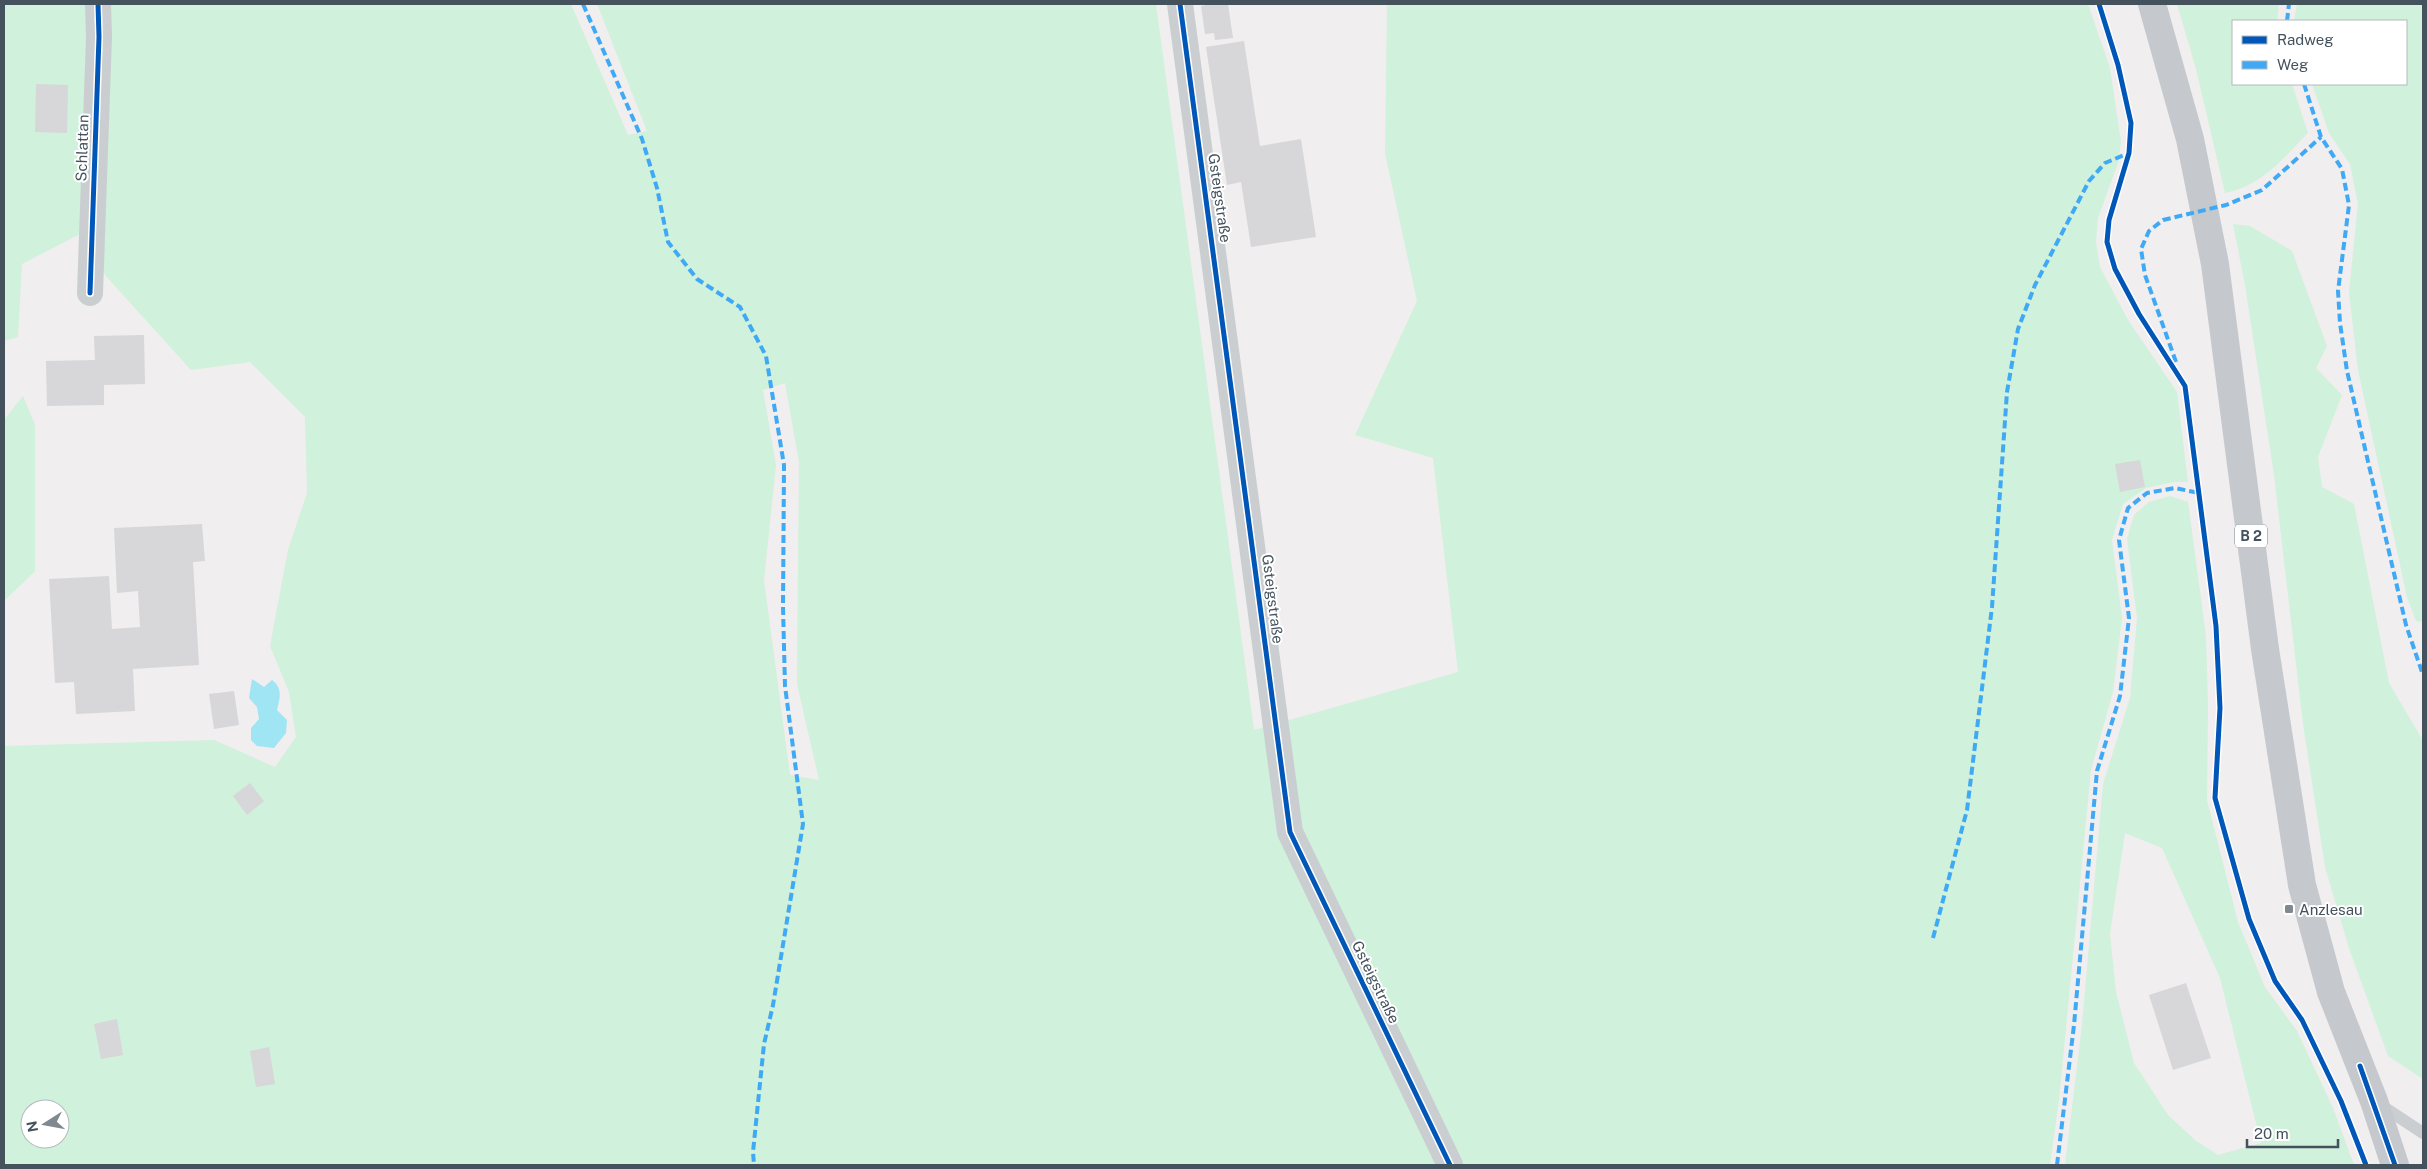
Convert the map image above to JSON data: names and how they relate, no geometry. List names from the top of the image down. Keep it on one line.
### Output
{"streets":{"main road":["B 2"],"street":["Schlattan","Gsteigstraße"]},"places":{"transit":["Anzlesau"]},"legend":["Radweg","Weg"],"scale_bar":"20 m","north":"left"}
